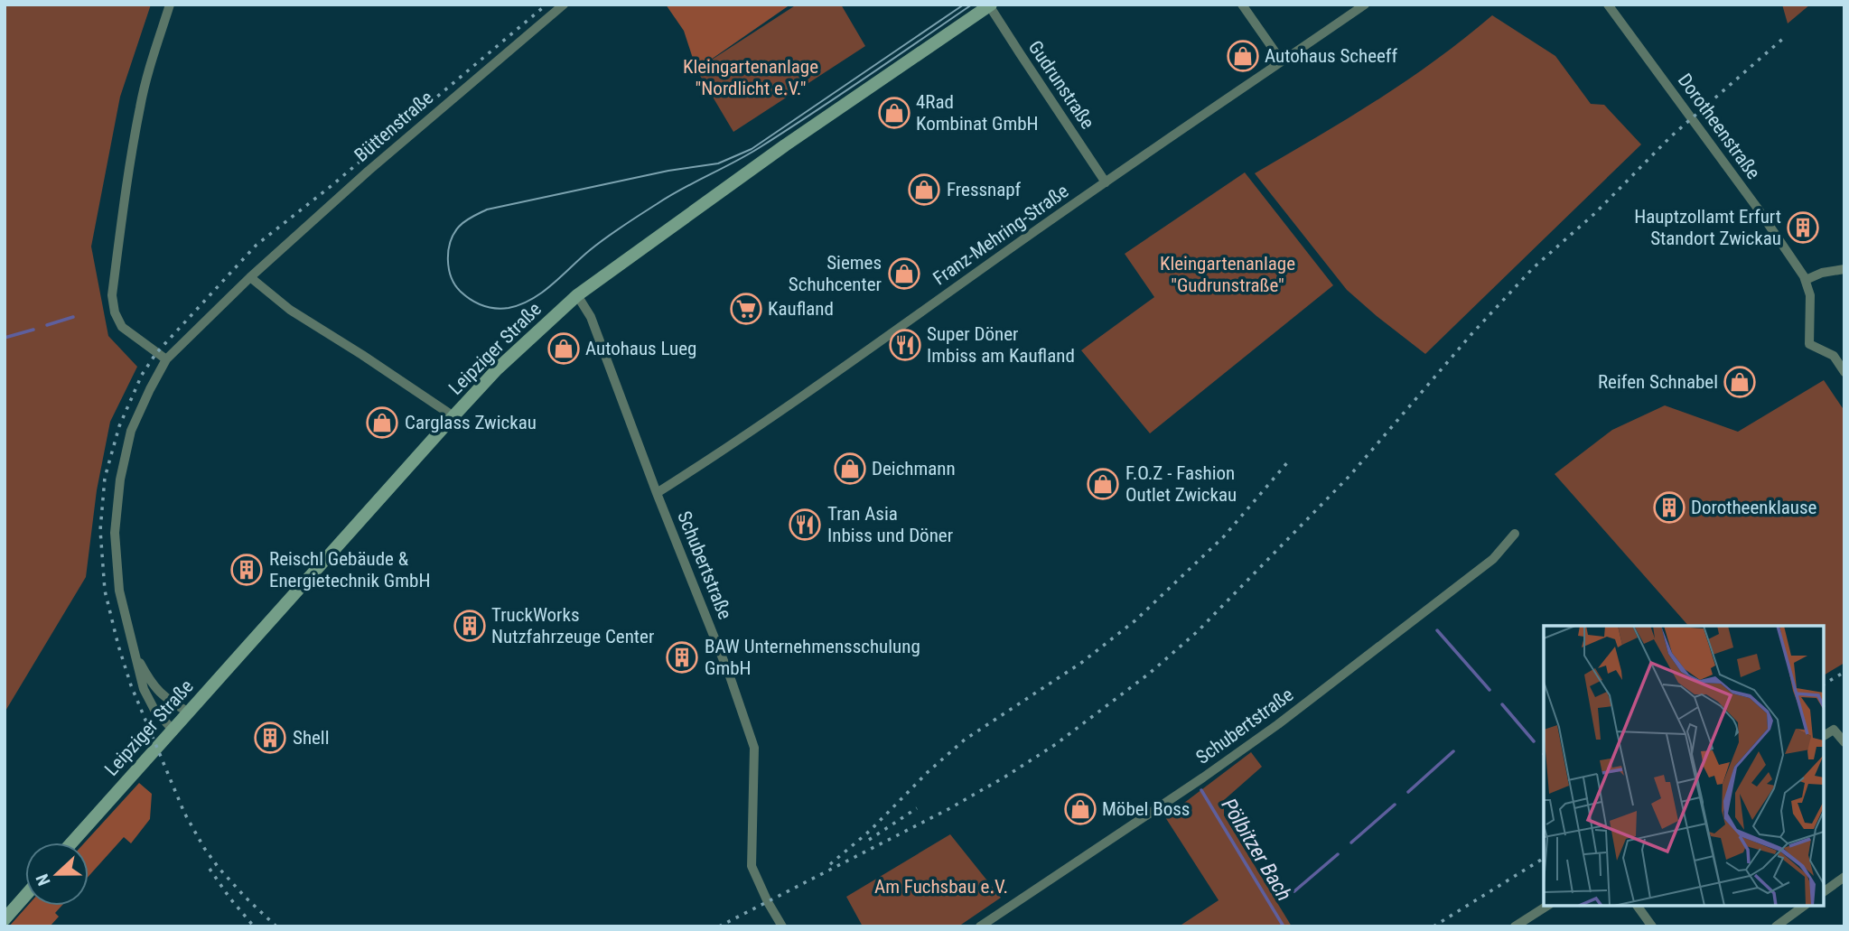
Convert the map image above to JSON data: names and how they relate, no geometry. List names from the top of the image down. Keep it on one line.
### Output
{"streets":{"street":["Gudrunstraße","Büttenstraße","Dorotheenstraße","Franz-Mehring-Straße","Leipziger Straße","Schubertstraße"]},"crossings":[["Gudrunstraße","Franz-Mehring-Straße"],["Gudrunstraße","Leipziger Straße"],["Büttenstraße","Leipziger Straße"],["Franz-Mehring-Straße","Schubertstraße"],["Leipziger Straße","Schubertstraße"]],"water":["Pölbitzer Bach"],"parks":["Kleingartenanlage \"Nordlicht e.V.\"","Kleingartenanlage \"Gudrunstraße\"","Am Fuchsbau e.V."],"places":{"shop":["Autohaus Scheeff","4Rad Kombinat GmbH","Fressnapf","Siemes Schuhcenter","Autohaus Lueg","Reifen Schnabel","Carglass Zwickau","Deichmann","F.O.Z - Fashion Outlet Zwickau","Möbel Boss"],"building":["Hauptzollamt Erfurt Standort Zwickau","Dorotheenklause","Reischl Gebäude & Energietechnik GmbH","TruckWorks Nutzfahrzeuge Center","BAW Unternehmensschulung GmbH","Shell"],"supermarket":["Kaufland"],"restaurant":["Super Döner Imbiss am Kaufland","Tran Asia Inbiss und Döner"]},"north":"left"}
